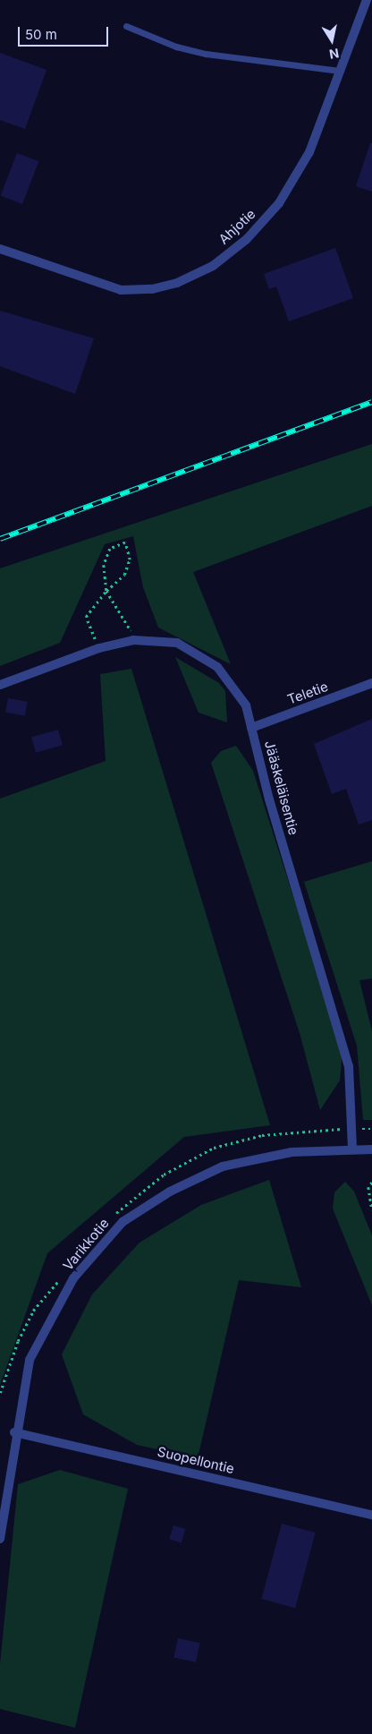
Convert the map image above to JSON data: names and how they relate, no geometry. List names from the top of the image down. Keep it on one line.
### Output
{"streets":{"street":["Ahjotie","Teletie","Jääskeläisentie","Varikkotie","Suopellontie"]},"crossings":[["Teletie","Jääskeläisentie"],["Jääskeläisentie","Varikkotie"],["Varikkotie","Suopellontie"]],"scale_bar":"50 m","north":"bottom"}
